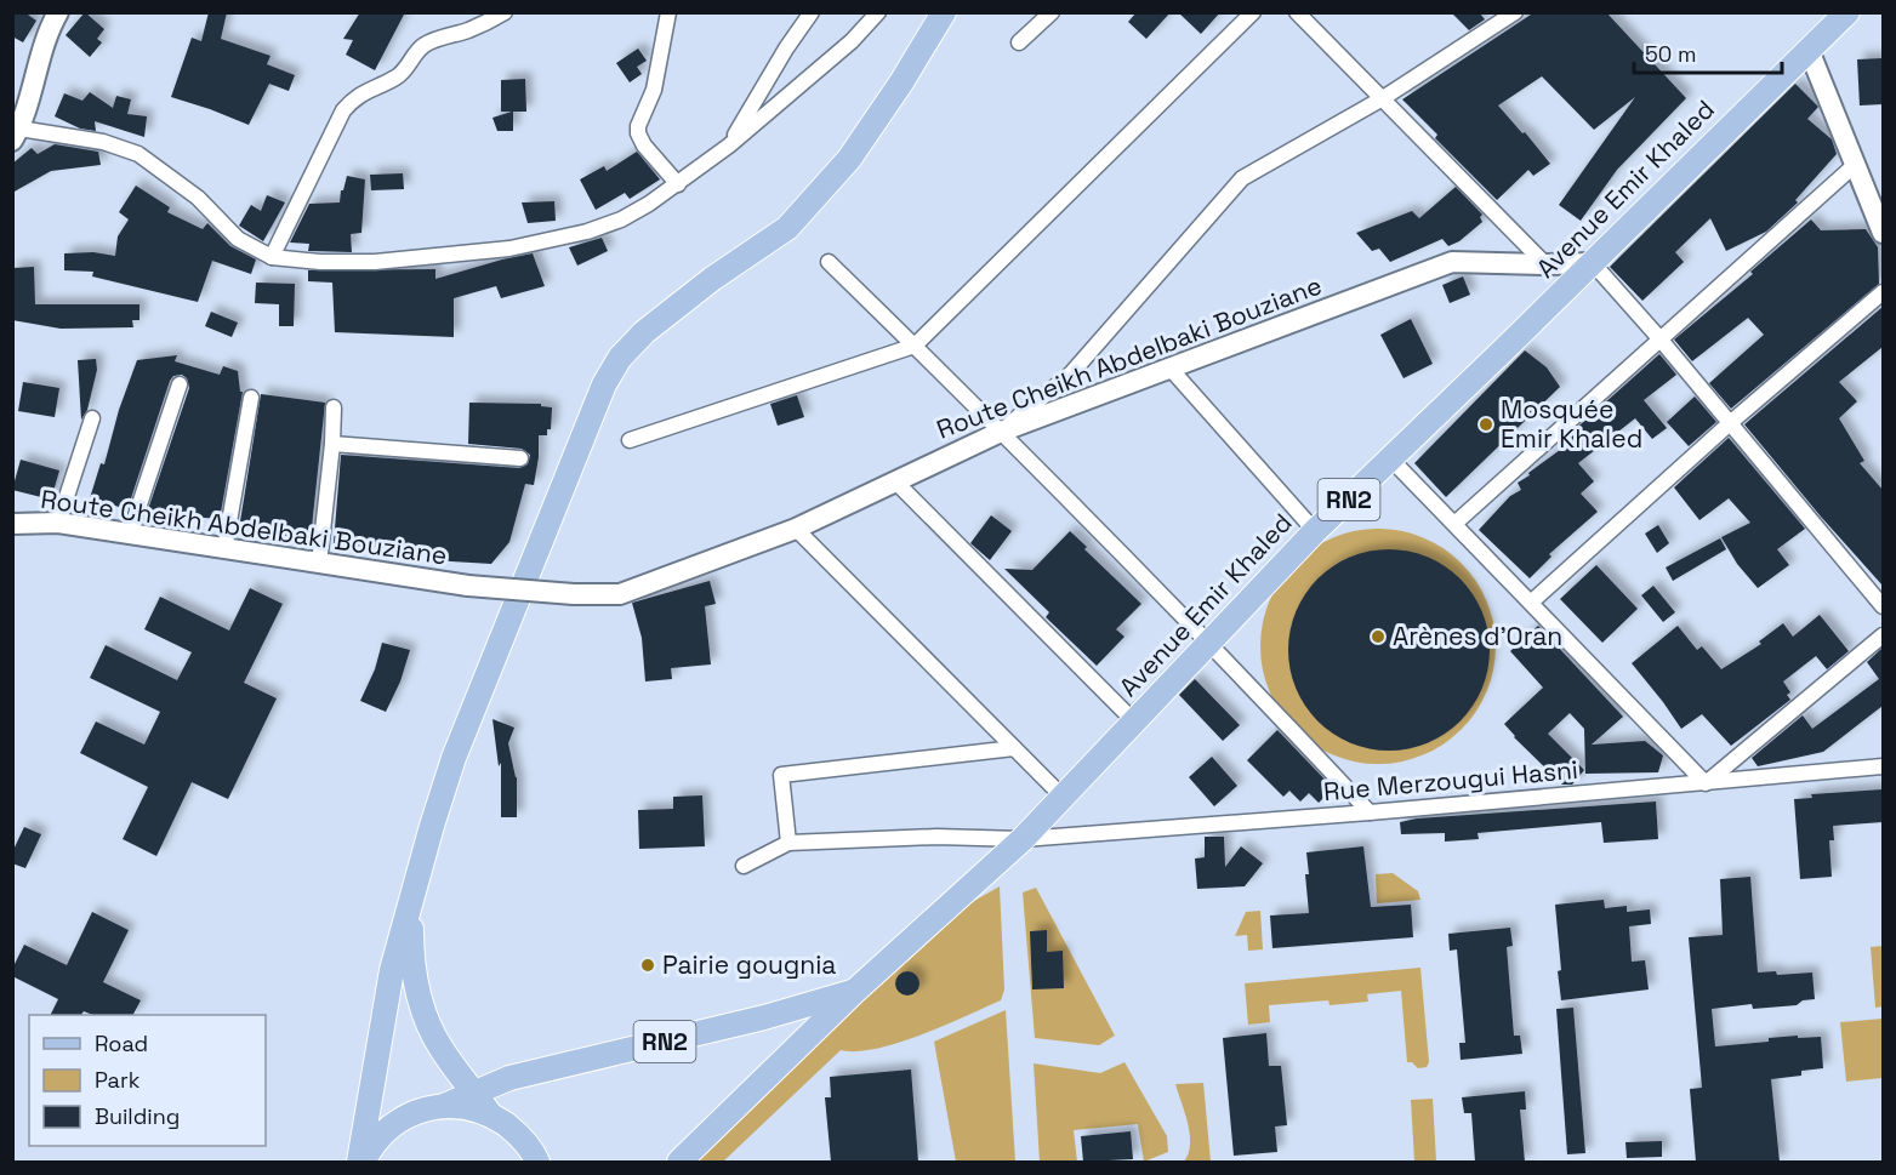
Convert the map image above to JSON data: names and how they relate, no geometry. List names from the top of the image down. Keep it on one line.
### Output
{"streets":{"main road":["Avenue Emir Khaled","RN2"],"street":["Route Cheikh Abdelbaki Bouziane","Rue Merzougui Hasni"]},"crossings":[["Avenue Emir Khaled","Route Cheikh Abdelbaki Bouziane"],["Avenue Emir Khaled","RN2"],["Avenue Emir Khaled","Rue Merzougui Hasni"]],"places":["Mosquée Emir Khaled","Arènes d'Oran","Pairie gougnia"],"legend":["Road","Park","Building"],"scale_bar":"50 m"}
